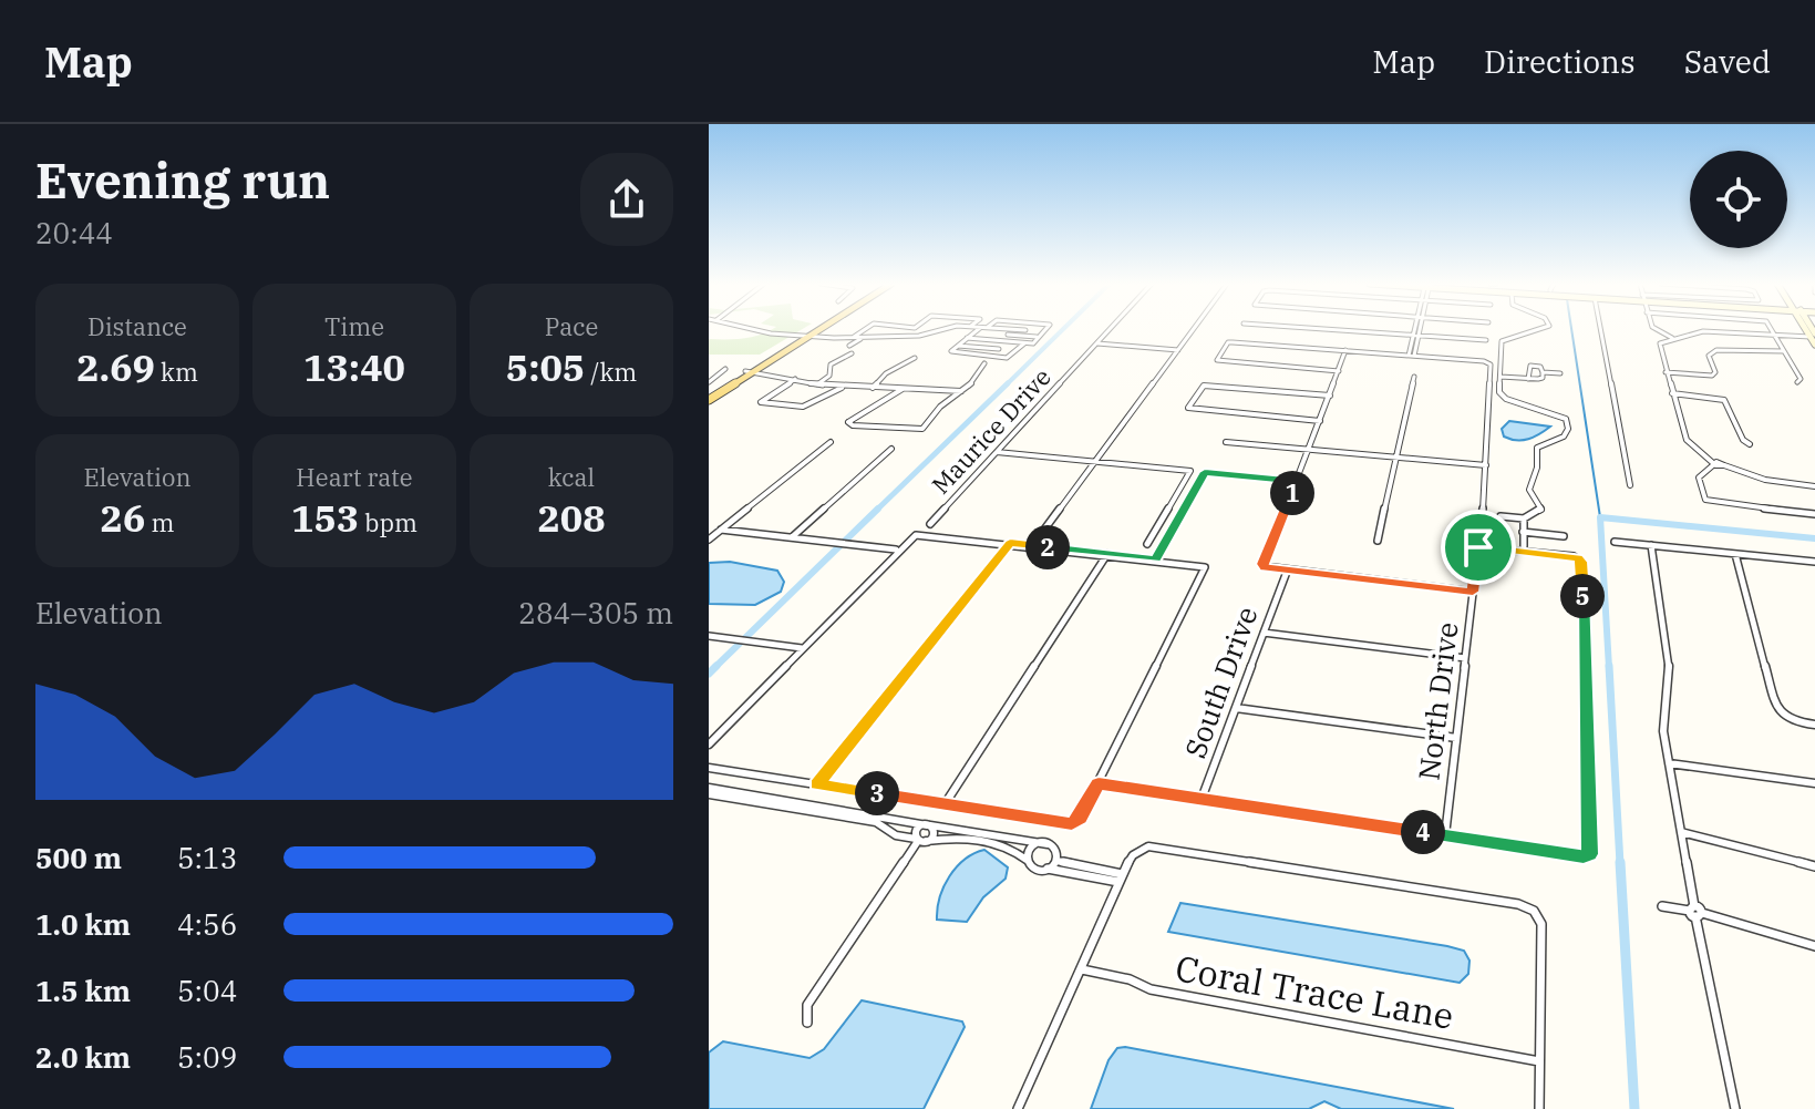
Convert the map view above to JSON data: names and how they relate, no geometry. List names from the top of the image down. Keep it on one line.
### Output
{"streets":{"street":["Maurice Drive","South Drive","North Drive","Coral Trace Lane"]},"page":{"header":"Map","nav":["Map","Directions","Saved"],"heading":["Evening run","20:44"],"stats":[["Distance","2.69 km"],["Time","13:40"],["Pace","5:05 /km"],["Elevation","26 m"],["Heart rate","153 bpm"],["kcal","208"]],"pins":["1","2","5","3","4"],"chart":["Elevation","284–305 m"],"list":[{"name":"500 m","note":"5:13"},{"name":"1.0 km","note":"4:56"},{"name":"1.5 km","note":"5:04"},{"name":"2.0 km","note":"5:09"}]}}
